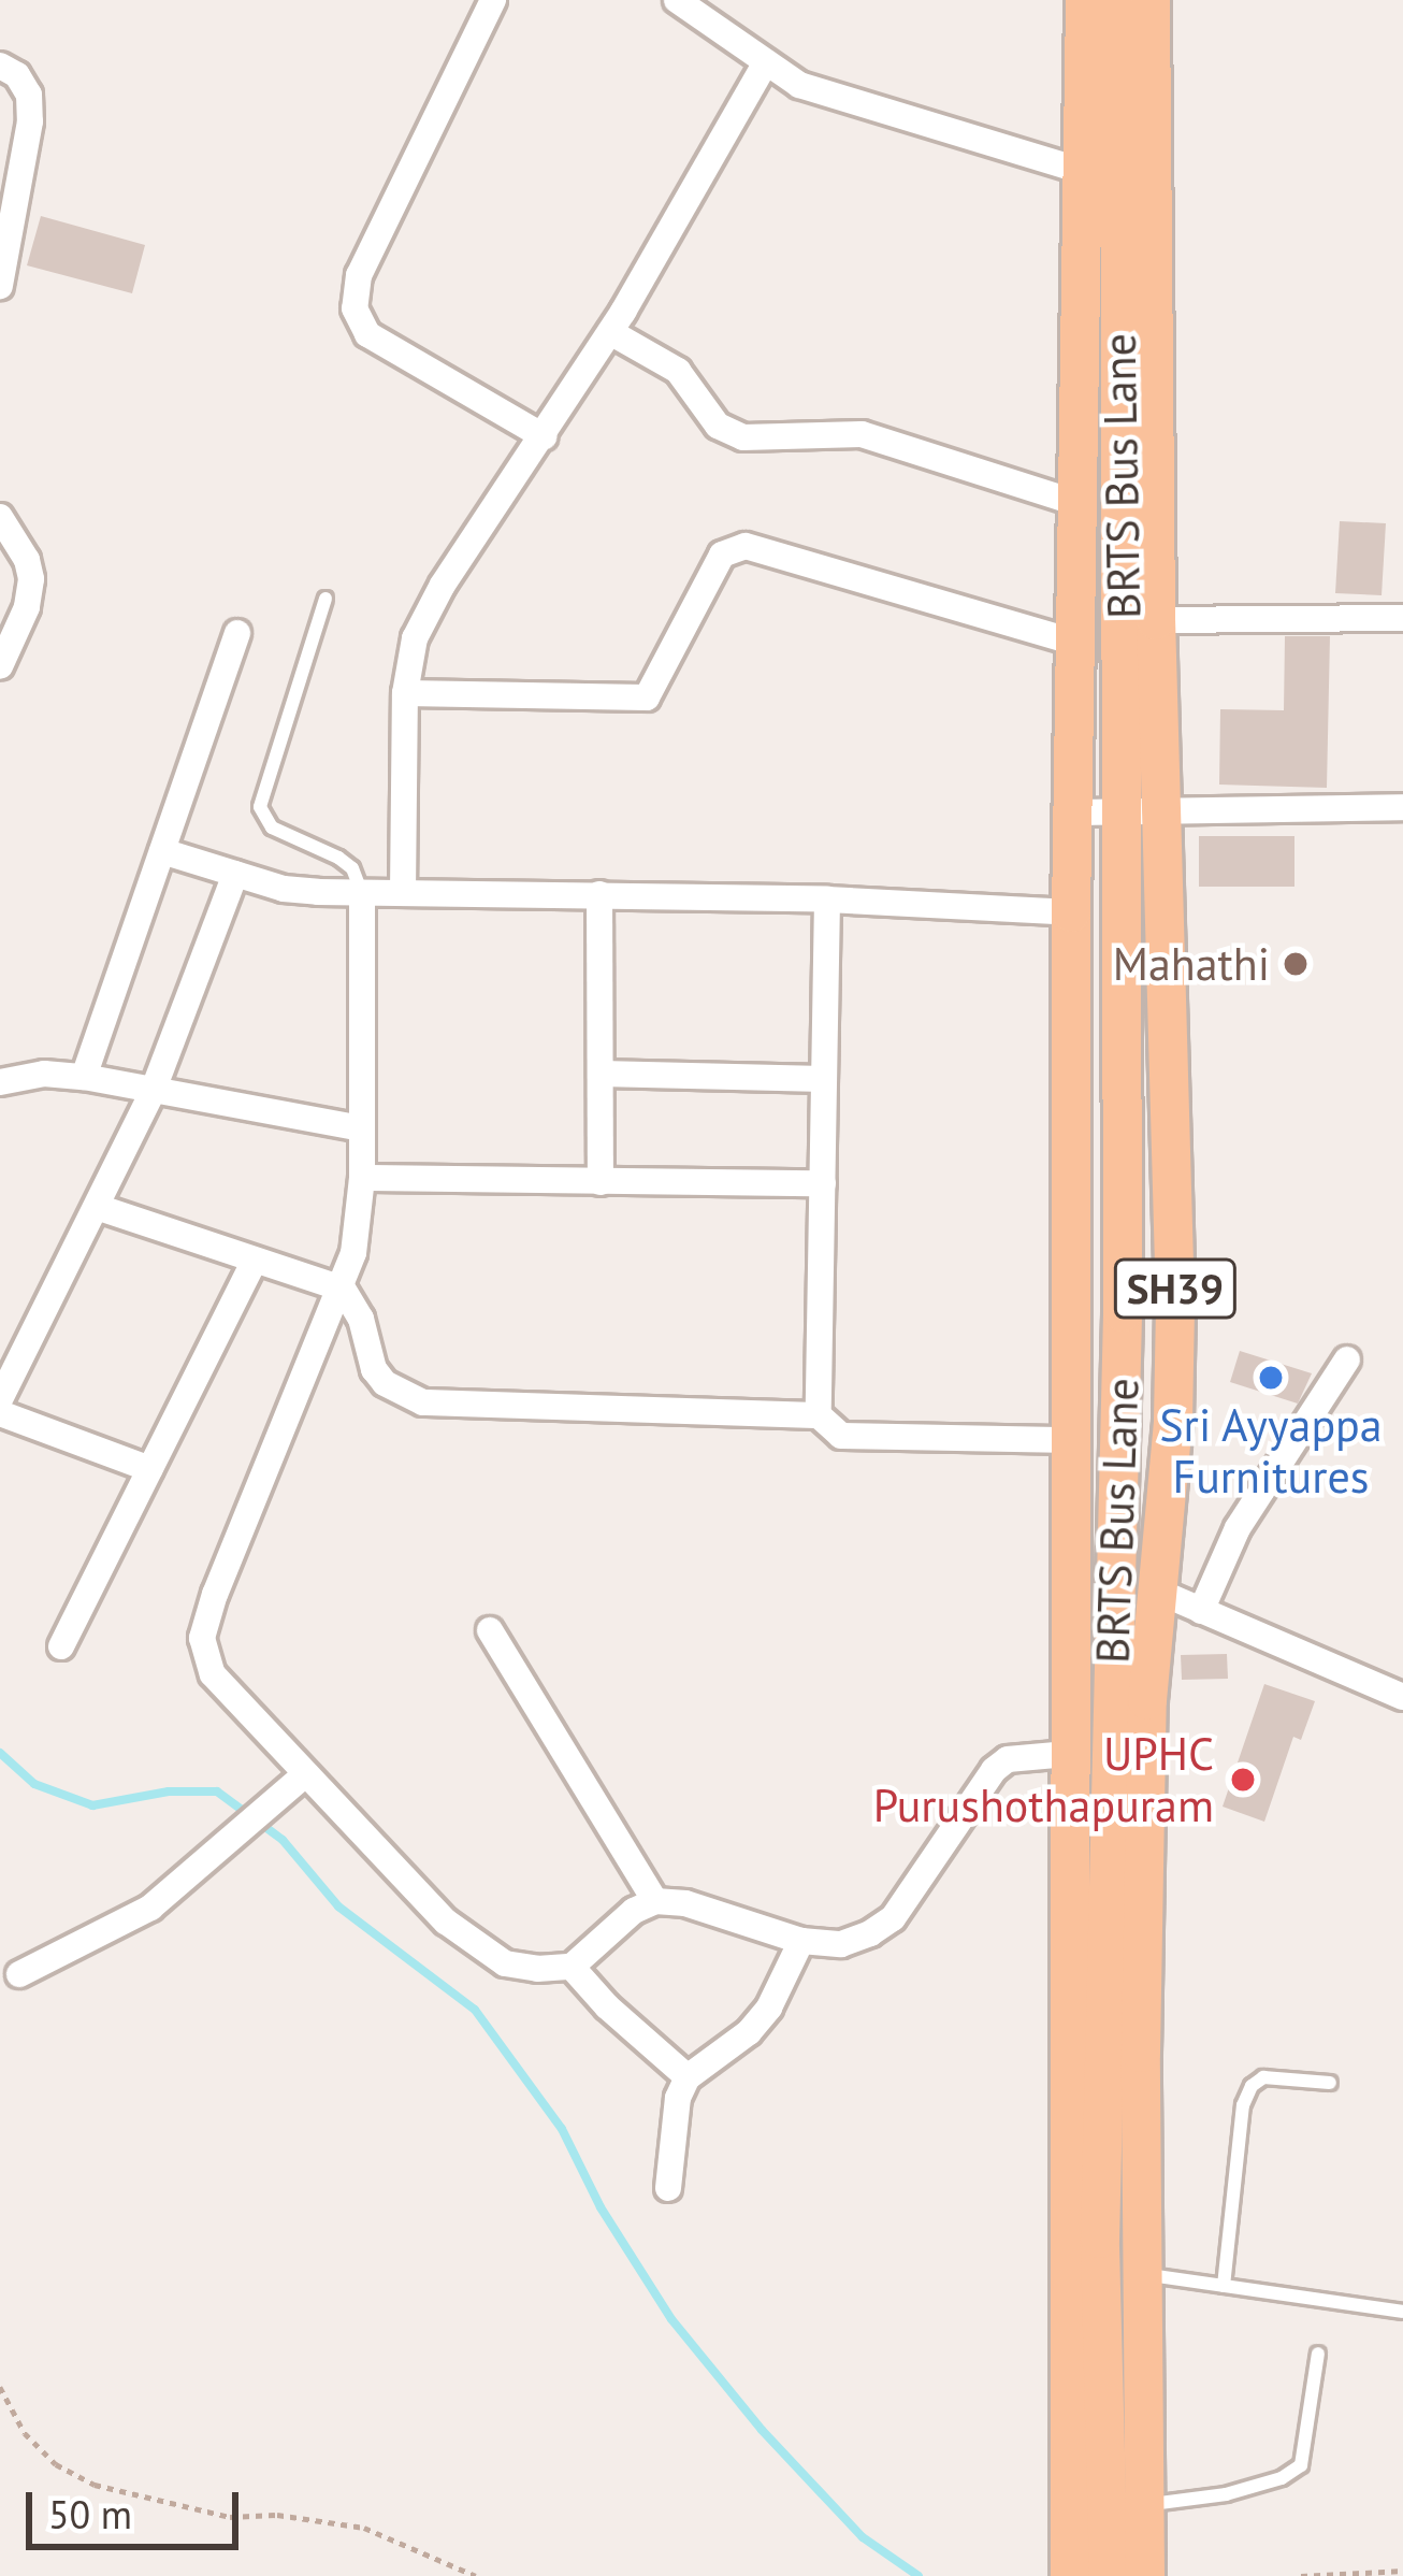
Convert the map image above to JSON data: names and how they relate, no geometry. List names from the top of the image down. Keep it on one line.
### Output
{"streets":{"main road":["BRTS Bus Lane","SH39"]},"places":["Mahathi","Sri Ayyappa Furnitures","UPHC Purushothapuram"],"scale_bar":"50 m"}
